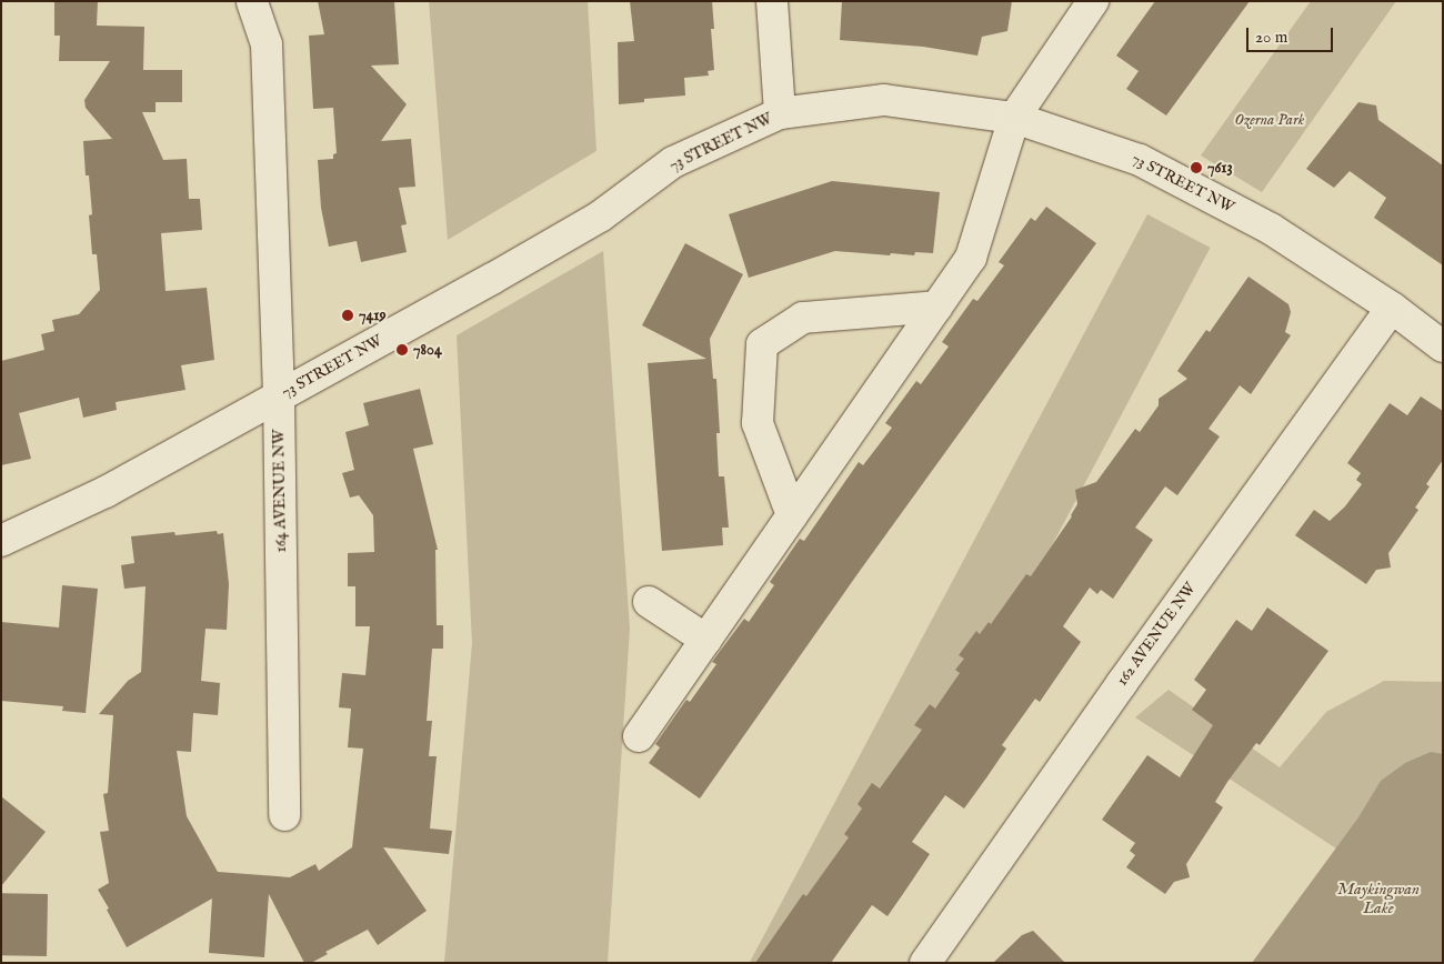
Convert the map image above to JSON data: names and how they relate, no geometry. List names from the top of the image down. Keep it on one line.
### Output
{"streets":{"street":["73 STREET NW","164 AVENUE NW","162 AVENUE NW"]},"crossings":[["73 STREET NW","164 AVENUE NW"],["73 STREET NW","162 AVENUE NW"]],"water":["Maykingwan Lake"],"parks":["Ozerna Park"],"places":["7613","7419","7804"],"scale_bar":"20 m"}
